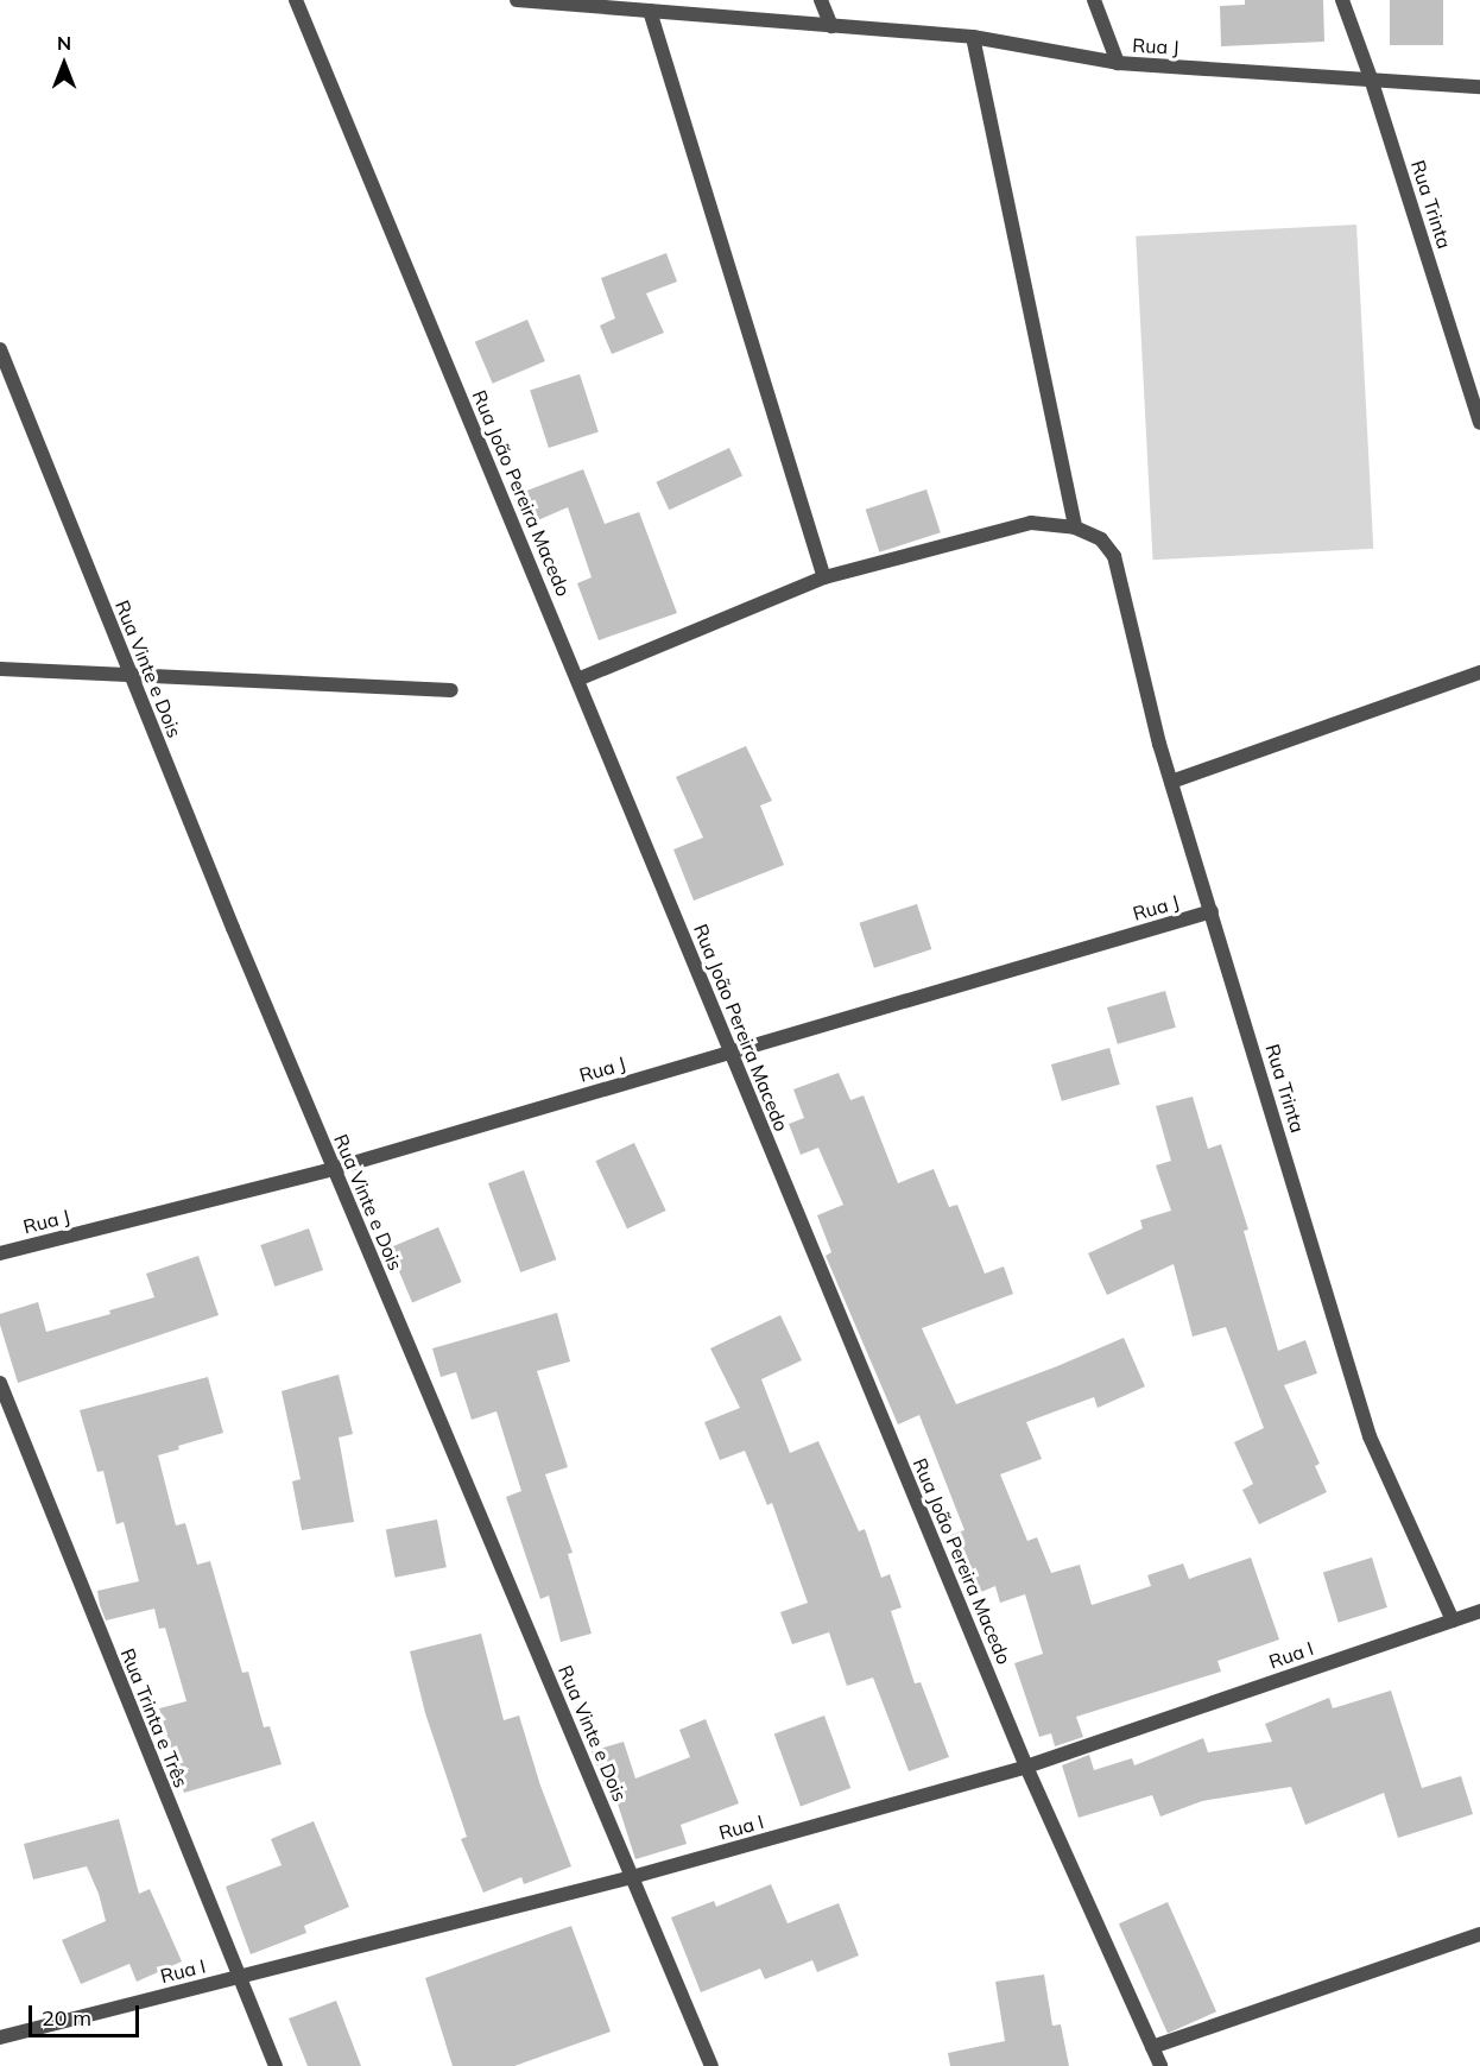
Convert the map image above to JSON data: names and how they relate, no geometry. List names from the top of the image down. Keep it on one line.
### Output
{"streets":{"street":["Rua J","Rua Trinta","Rua João Pereira Macedo","Rua Vinte e Dois","Rua I","Rua Trinta e Três"]},"crossings":[["Rua J","Rua Trinta"],["Rua J","Rua João Pereira Macedo"],["Rua J","Rua Vinte e Dois"],["Rua Trinta","Rua I"],["Rua João Pereira Macedo","Rua I"],["Rua Vinte e Dois","Rua I"],["Rua I","Rua Trinta e Três"]],"scale_bar":"20 m","north":"top"}
